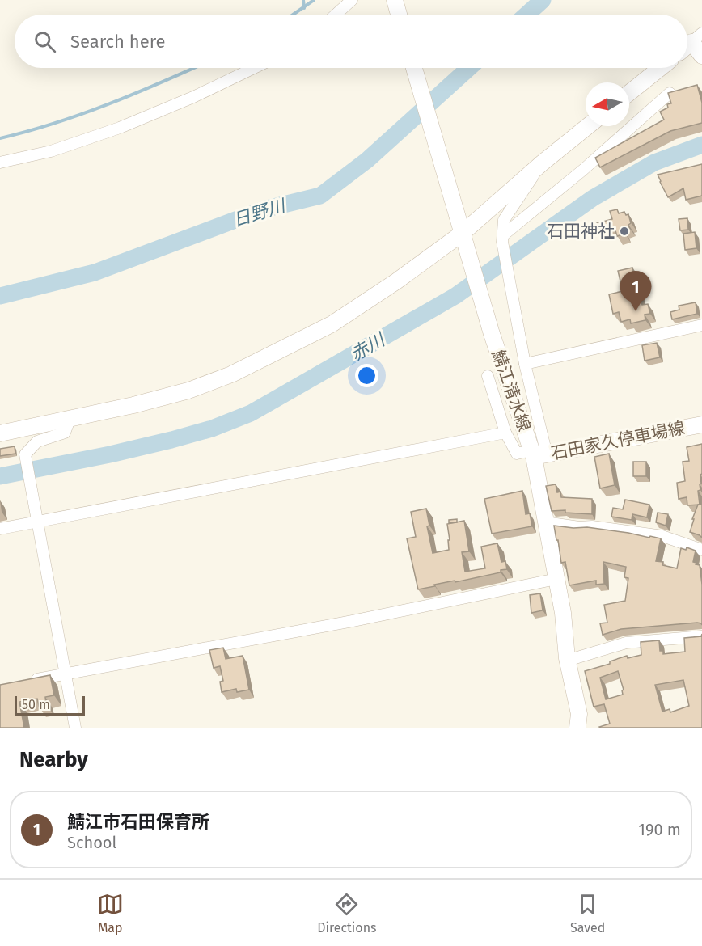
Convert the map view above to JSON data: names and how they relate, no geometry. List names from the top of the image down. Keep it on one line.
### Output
{"streets":{"main road":["鯖江清水線","石田家久停車場線"]},"crossings":[["鯖江清水線","石田家久停車場線"]],"water":["日野川","赤川"],"places":["石田神社"],"scale_bar":"50 m","north":"left","page":{"search":"Search here","pins":"1","scale":"50 m","heading":"Nearby","list":[{"mark":"1","name":"鯖江市石田保育所","note":"School","value":"190 m"}],"nav":["Map","Directions","Saved"]}}
